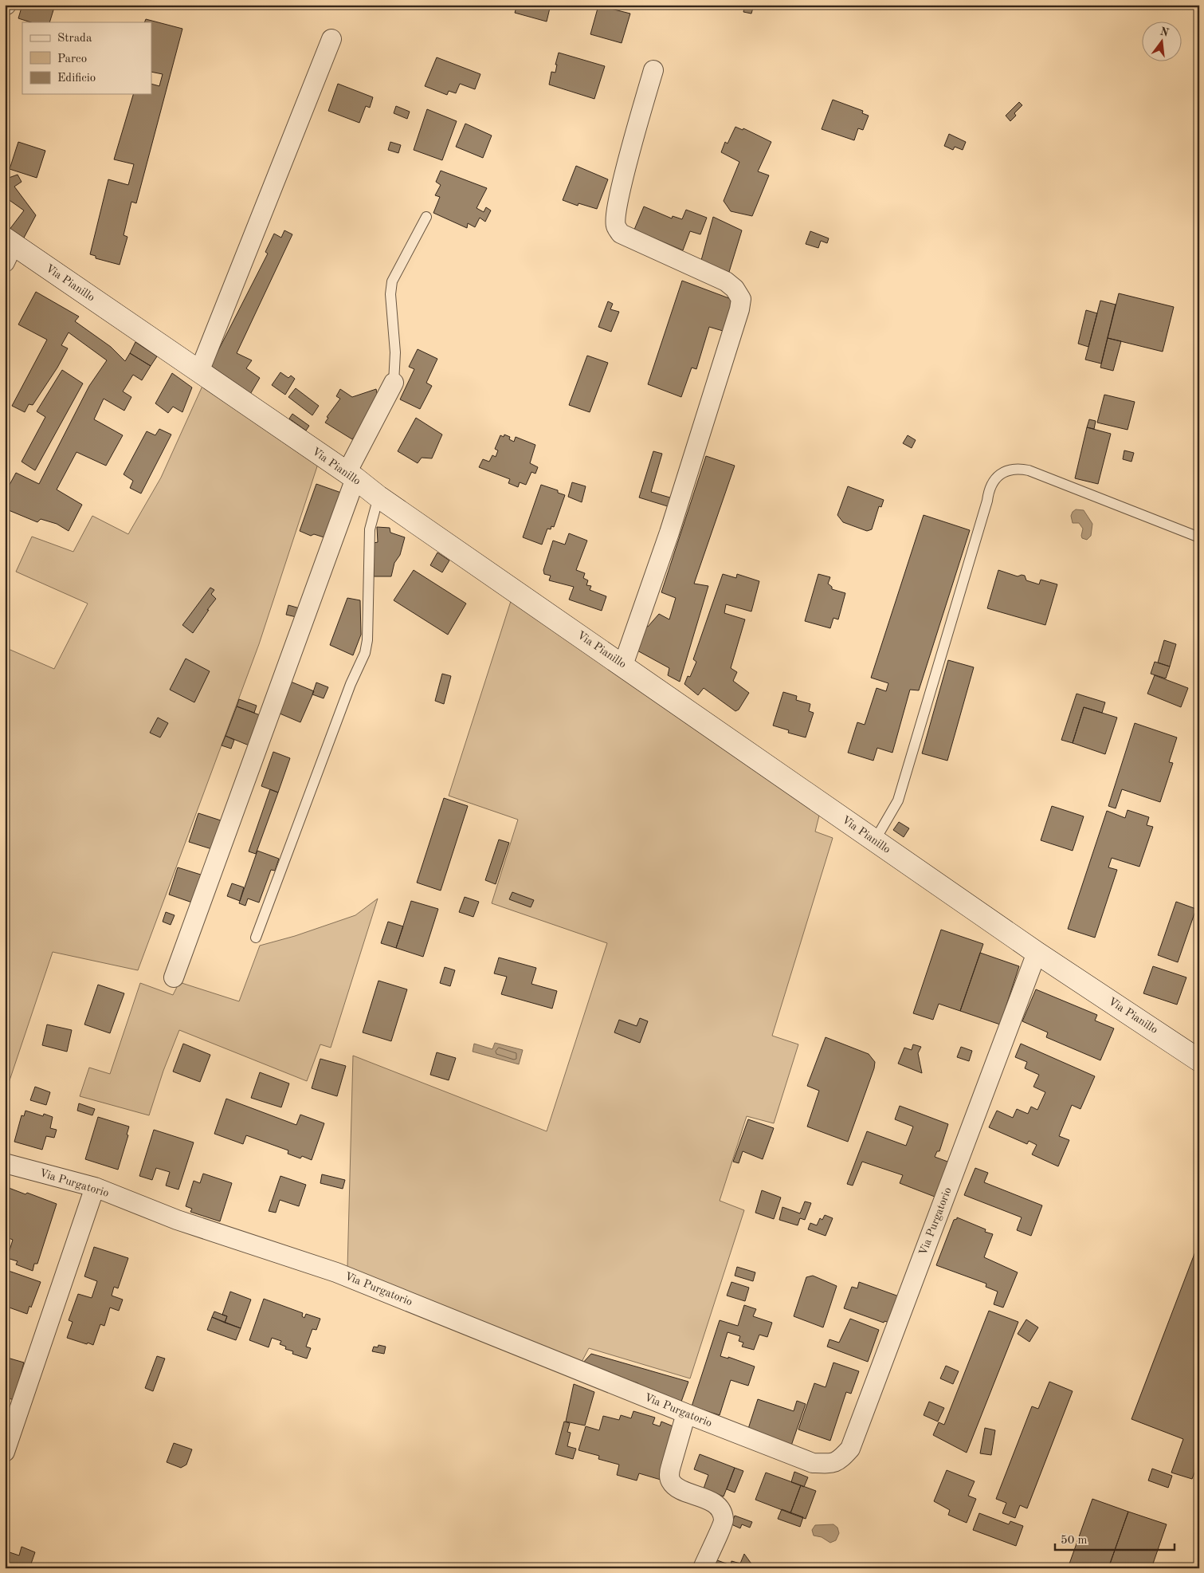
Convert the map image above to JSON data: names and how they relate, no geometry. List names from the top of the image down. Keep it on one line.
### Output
{"streets":{"street":["Via Pianillo","Via Purgatorio"]},"crossings":[["Via Pianillo","Via Purgatorio"]],"legend":["Strada","Parco","Edificio"],"scale_bar":"50 m","north":"top"}
